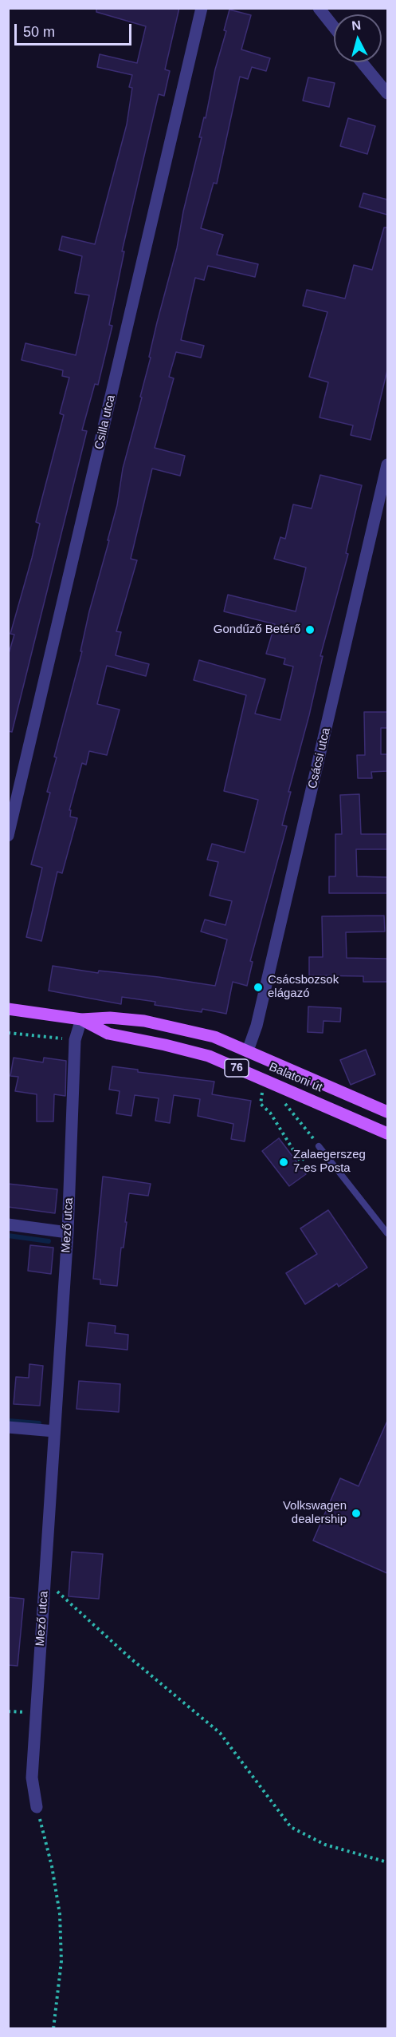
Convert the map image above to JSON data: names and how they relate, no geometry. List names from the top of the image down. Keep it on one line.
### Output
{"streets":{"main road":["76","Balatoni út"],"street":["Csilla utca","Csácsi utca","Mező utca"]},"crossings":[["Csácsi utca","Balatoni út"],["Balatoni út","Mező utca"]],"places":["Gondűző Betérő","Csácsbozsok elágazó","Zalaegerszeg 7-es Posta","Volkswagen dealership"],"scale_bar":"50 m","north":"top"}
